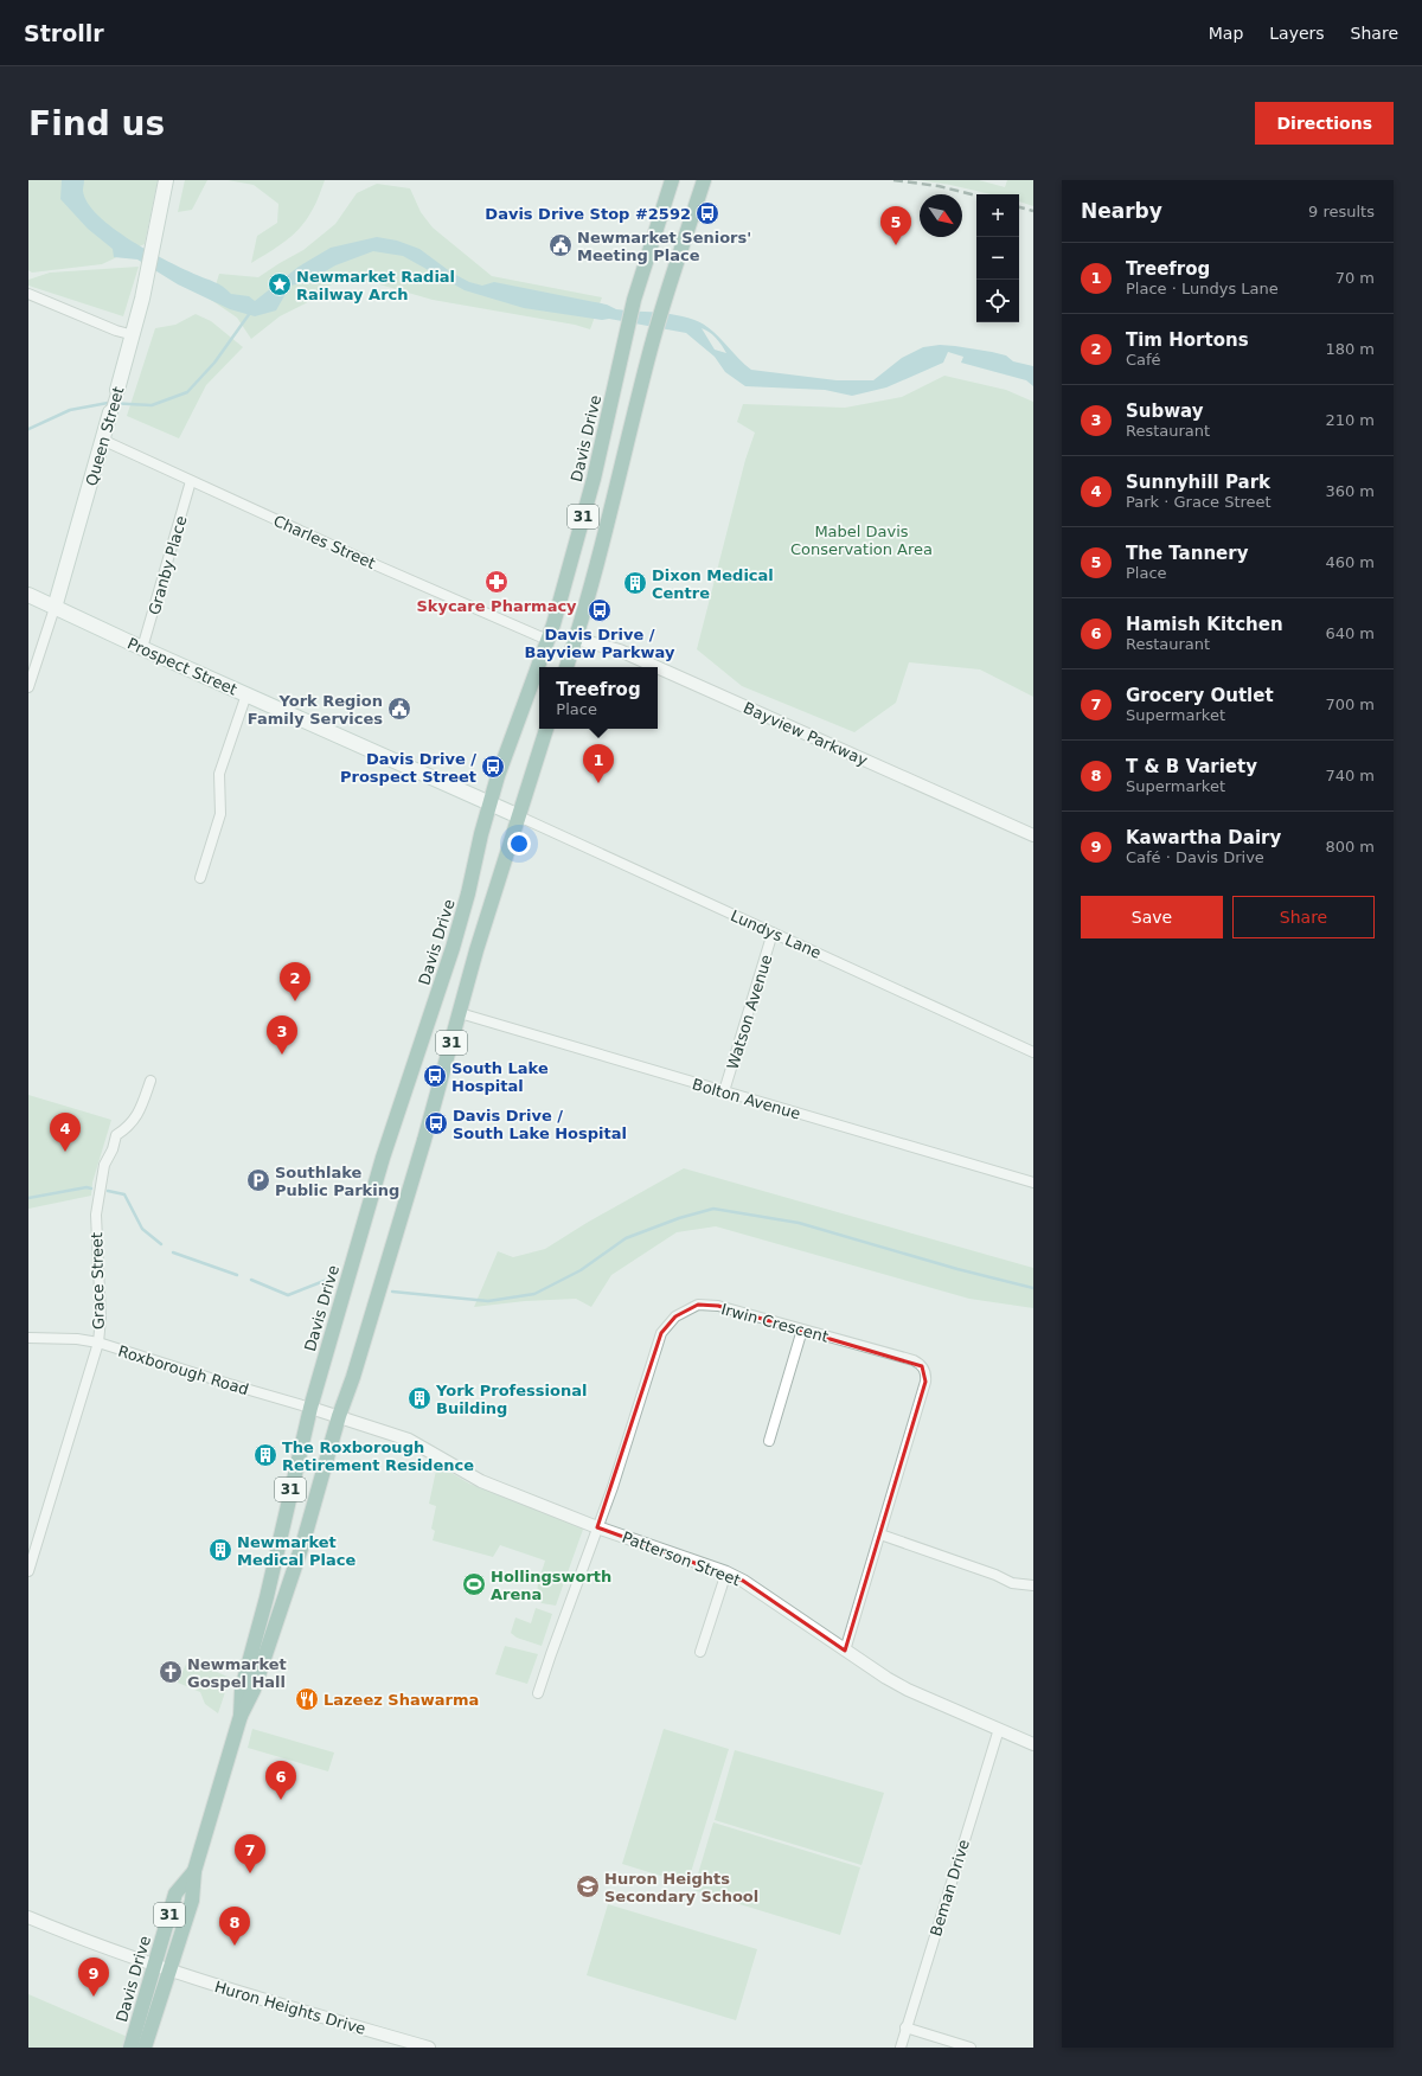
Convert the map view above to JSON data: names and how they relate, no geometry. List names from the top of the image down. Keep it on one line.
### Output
{"streets":{"main road":["Queen Street","Davis Drive","31","Prospect Street"],"street":["Charles Street","Granby Place","Bayview Parkway","Lundys Lane","Watson Avenue","Bolton Avenue","Grace Street","Irwin Crescent","Roxborough Road","Patterson Street","Beman Drive","Huron Heights Drive"]},"crossings":[["Queen Street","Charles Street"],["Queen Street","Prospect Street"],["Davis Drive","Charles Street"],["Davis Drive","Prospect Street"],["Davis Drive","Lundys Lane"],["Davis Drive","Bolton Avenue"],["Davis Drive","Roxborough Road"],["Davis Drive","Patterson Street"],["Davis Drive","Huron Heights Drive"],["31","Bayview Parkway"],["Charles Street","Granby Place"],["Granby Place","Prospect Street"],["Prospect Street","Lundys Lane"],["Lundys Lane","Watson Avenue"],["Watson Avenue","Bolton Avenue"],["Grace Street","Roxborough Road"],["Irwin Crescent","Patterson Street"],["Roxborough Road","Patterson Street"],["Patterson Street","Beman Drive"]],"parks":["Mabel Davis Conservation Area"],"places":{"bus stop":["Davis Drive Stop #2592","Davis Drive / Bayview Parkway","Davis Drive / Prospect Street","South Lake Hospital","Davis Drive / South Lake Hospital"],"public building":["Newmarket Seniors' Meeting Place","York Region Family Services"],"place":["Newmarket Radial Railway Arch"],"pharmacy":["Skycare Pharmacy"],"building":["Dixon Medical Centre","York Professional Building","The Roxborough Retirement Residence","Newmarket Medical Place"],"parking":["Southlake Public Parking"],"sports":["Hollingsworth Arena"],"church":["Newmarket Gospel Hall"],"restaurant":["Lazeez Shawarma"],"school or university":["Huron Heights Secondary School"]},"north":"bottom right","page":{"header":"Strollr","nav":["Map","Layers","Share"],"buttons":["Directions",["Save","Share"]],"title":"Find us","heading":["Nearby","9 results"],"map_buttons":["+","−"],"pins":["5","1","2","3","4","6","7","8","9"],"list":[{"mark":"1","name":"Treefrog","note":"Place · Lundys Lane","value":"70 m"},{"mark":"2","name":"Tim Hortons","note":"Café","value":"180 m"},{"mark":"3","name":"Subway","note":"Restaurant","value":"210 m"},{"mark":"4","name":"Sunnyhill Park","note":"Park · Grace Street","value":"360 m"},{"mark":"5","name":"The Tannery","note":"Place","value":"460 m"},{"mark":"6","name":"Hamish Kitchen","note":"Restaurant","value":"640 m"},{"mark":"7","name":"Grocery Outlet","note":"Supermarket","value":"700 m"},{"mark":"8","name":"T & B Variety","note":"Supermarket","value":"740 m"},{"mark":"9","name":"Kawartha Dairy","note":"Café · Davis Drive","value":"800 m"}],"popup":["Treefrog","Place"]}}
